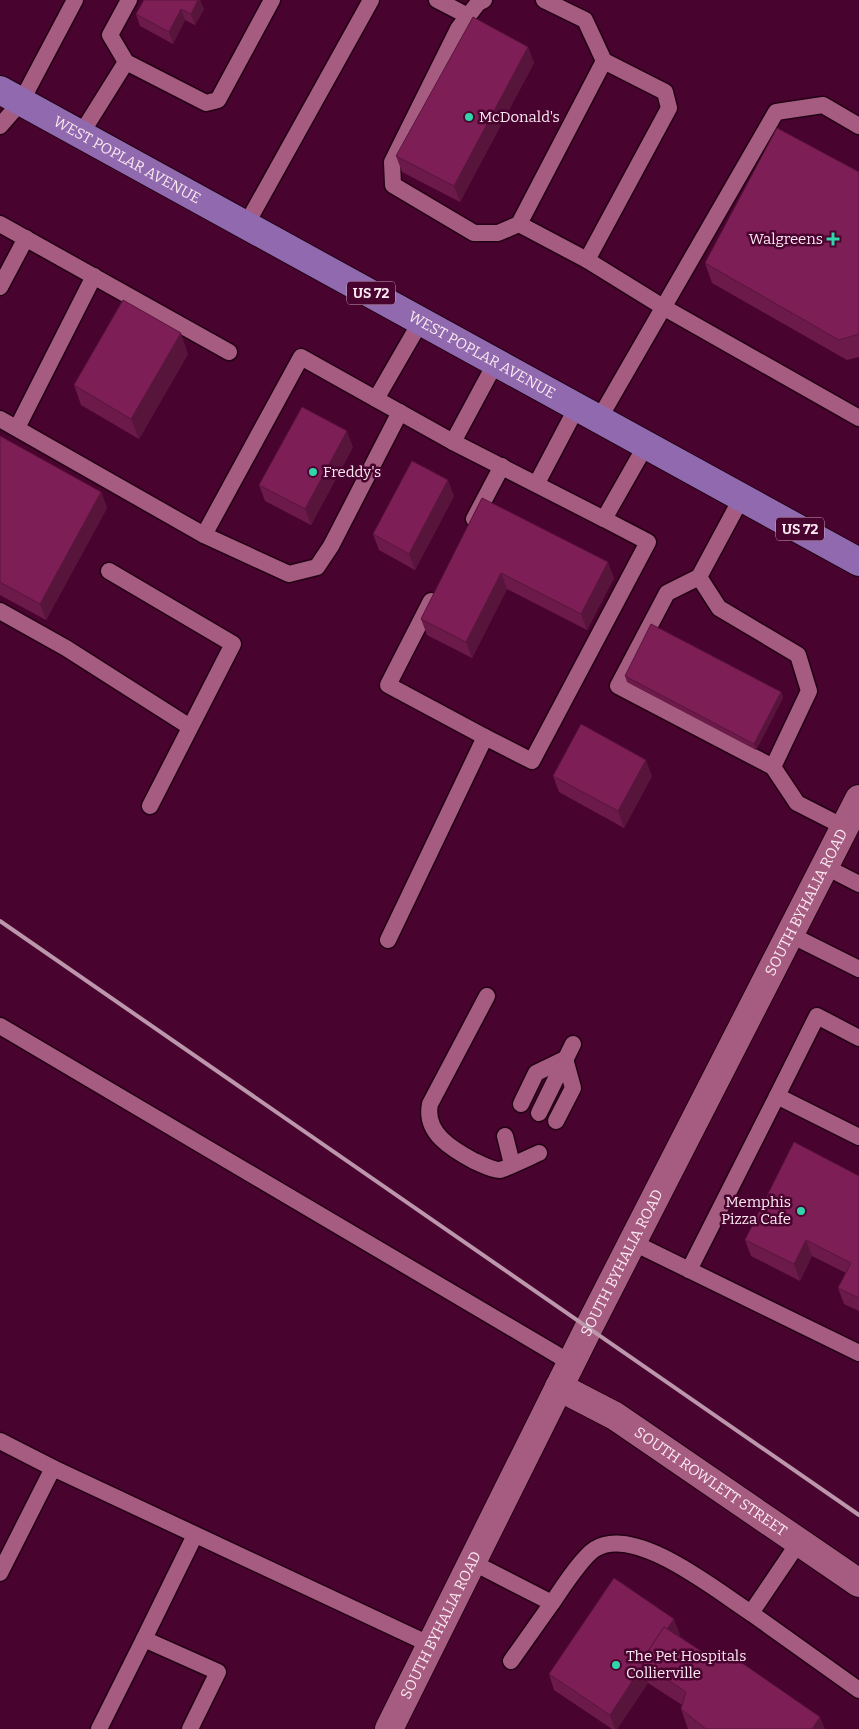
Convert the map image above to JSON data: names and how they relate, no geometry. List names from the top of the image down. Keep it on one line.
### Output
{"streets":{"main road":["WEST POPLAR AVENUE","US 72","SOUTH BYHALIA ROAD","SOUTH ROWLETT STREET"]},"crossings":[["SOUTH BYHALIA ROAD","SOUTH ROWLETT STREET"]],"places":{"other":["McDonald's","Freddy's","Memphis Pizza Cafe","The Pet Hospitals Collierville"],"health":["Walgreens"]}}
